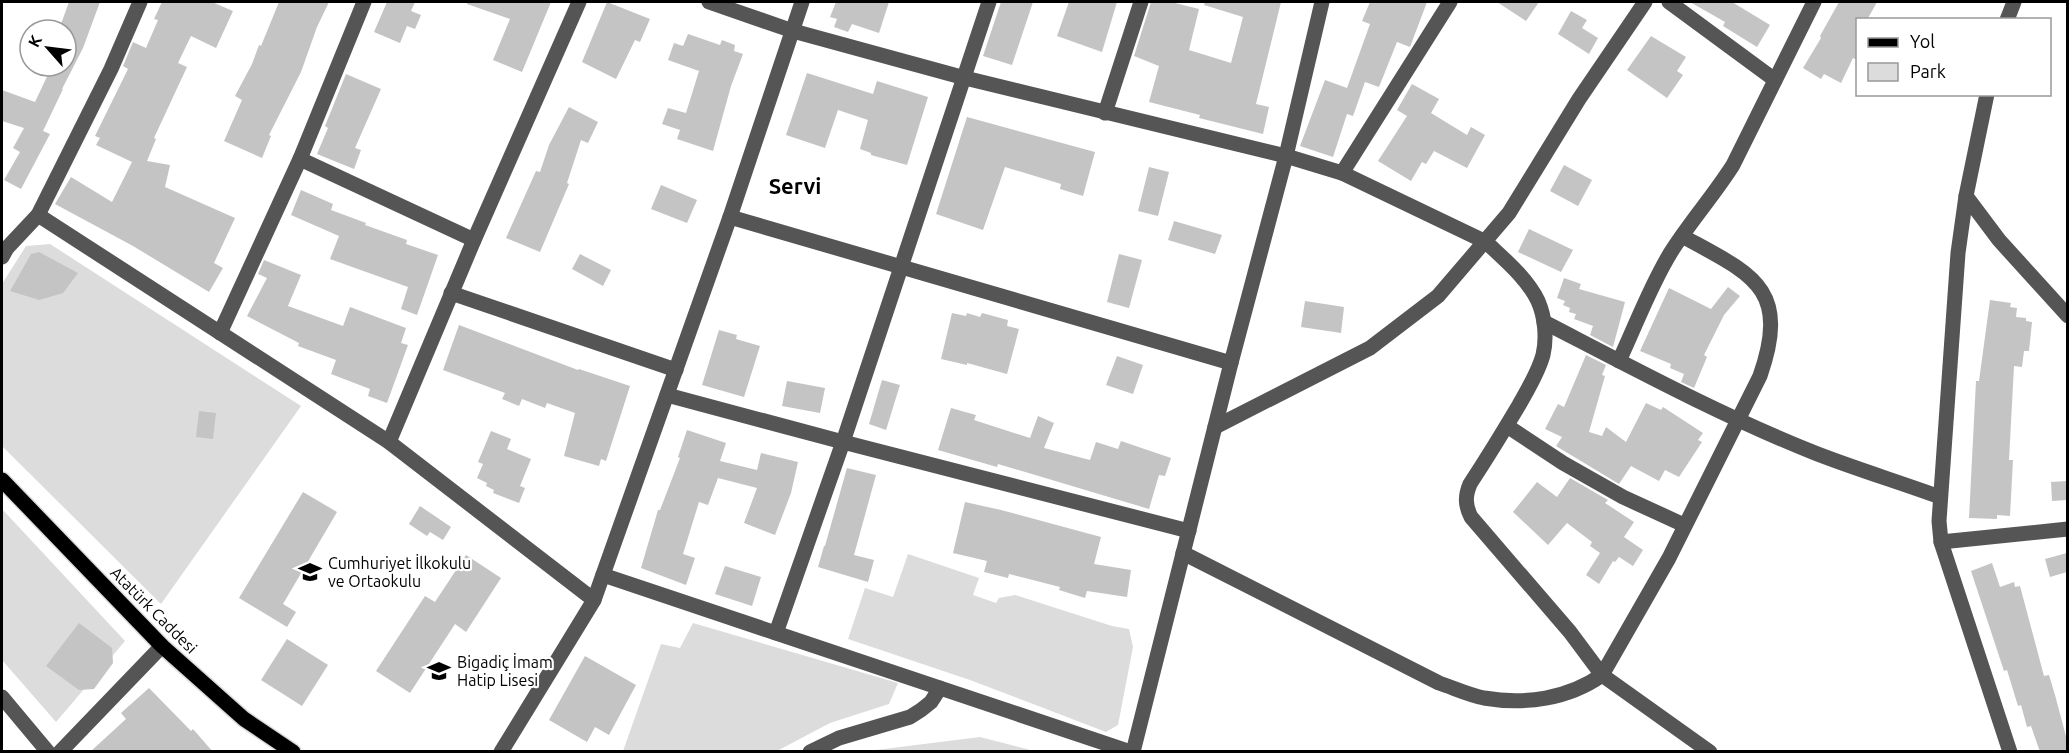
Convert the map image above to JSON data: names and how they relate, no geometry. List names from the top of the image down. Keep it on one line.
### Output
{"streets":{"main road":["Atatürk Caddesi"]},"districts":["Servi"],"places":{"school or university":["Cumhuriyet İlkokulu ve Ortaokulu","Bigadiç İmam Hatip Lisesi"]},"legend":["Yol","Park"],"north":"top left"}
